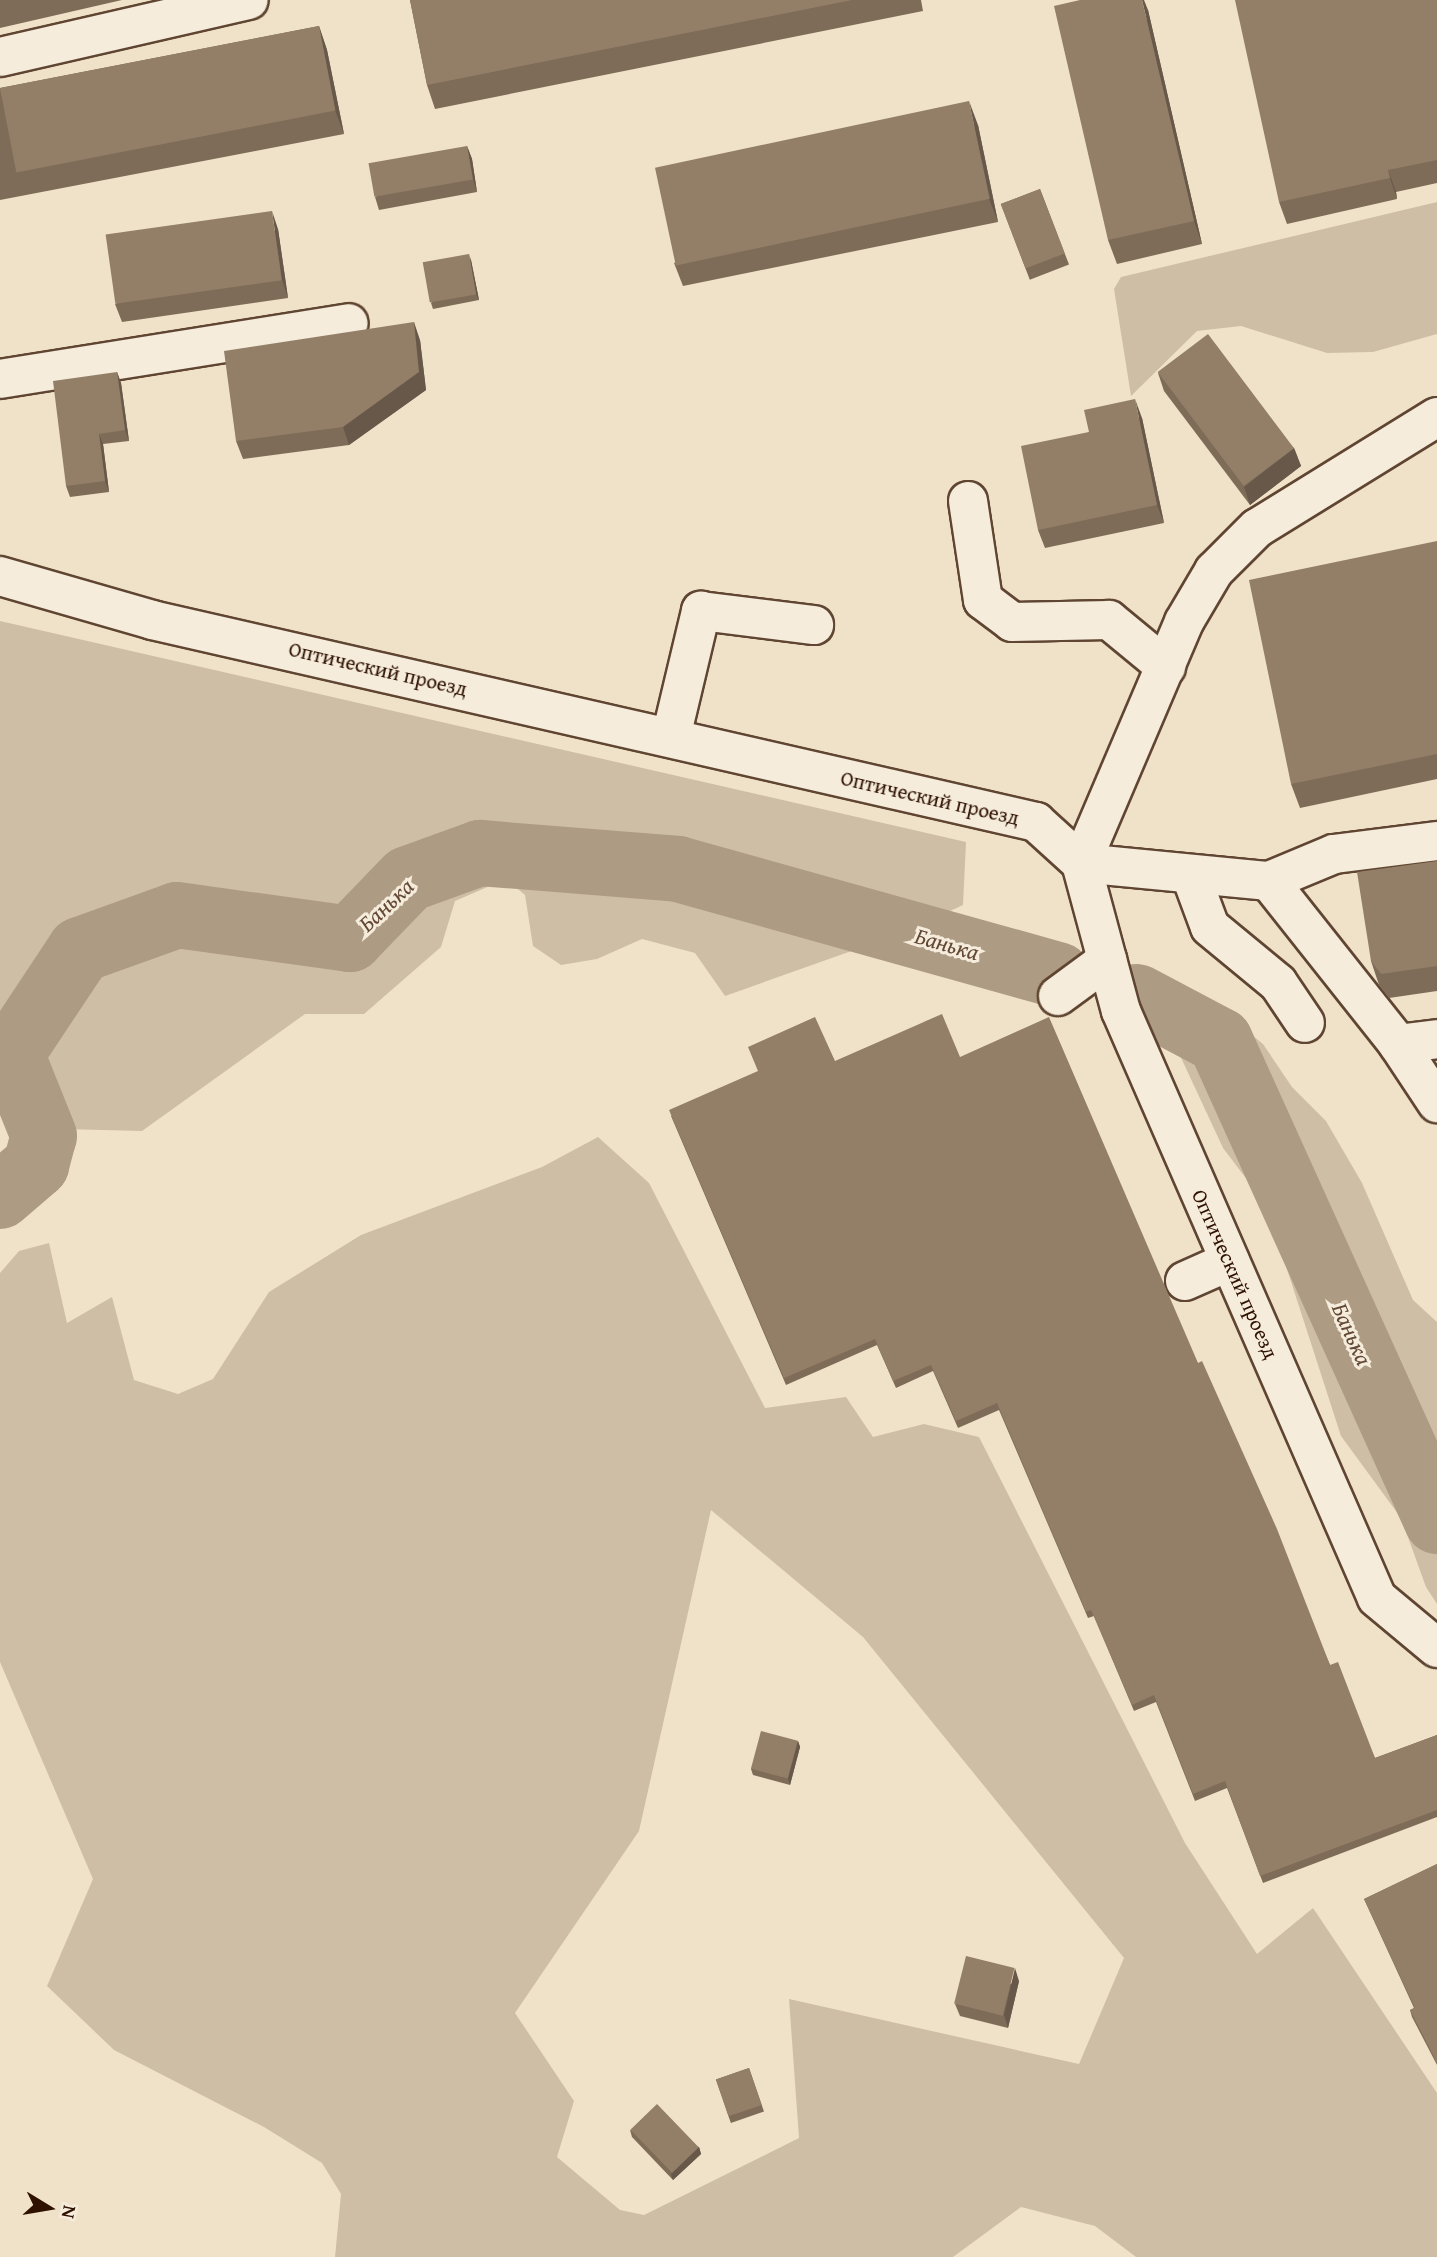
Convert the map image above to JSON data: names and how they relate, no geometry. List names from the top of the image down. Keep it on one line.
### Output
{"streets":{"street":["Оптический проезд"]},"water":["Банька"],"north":"right"}
